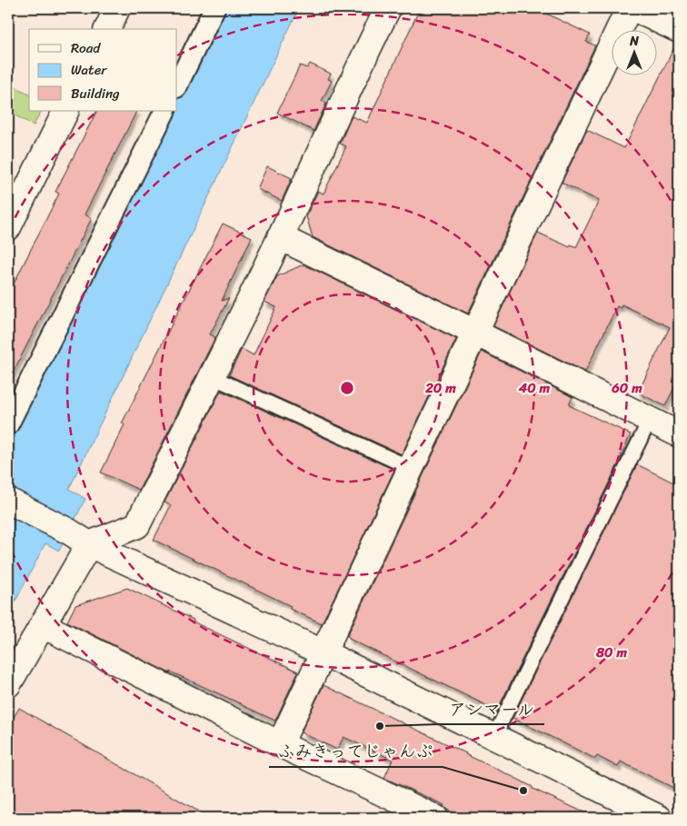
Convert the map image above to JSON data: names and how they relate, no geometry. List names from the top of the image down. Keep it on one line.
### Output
{"places":["アンマール","ふみきってじゃんぷ"],"legend":["Road","Water","Building"],"north":"top","rings":["20 m","40 m","60 m","80 m"]}
